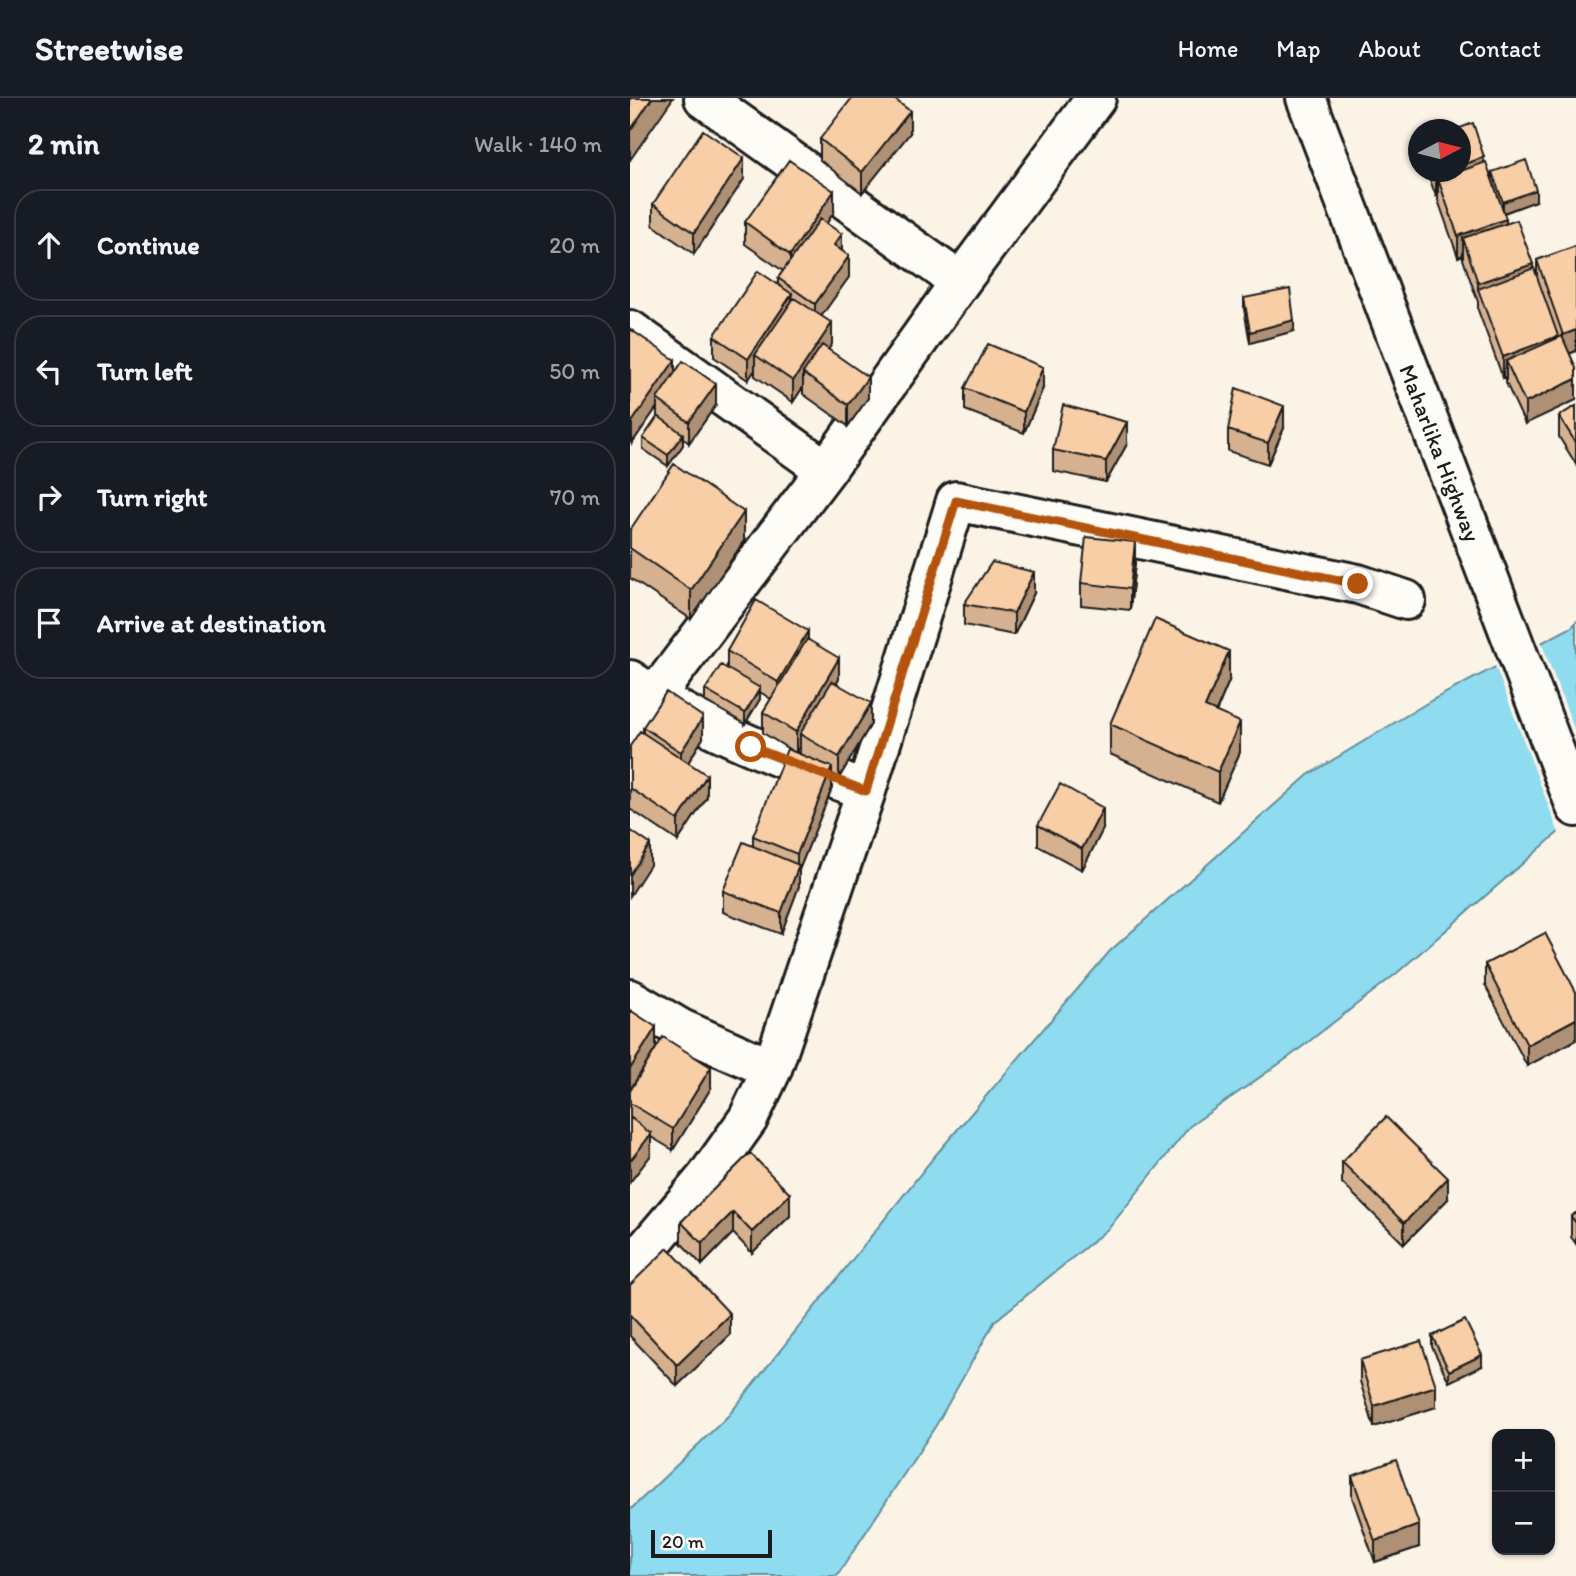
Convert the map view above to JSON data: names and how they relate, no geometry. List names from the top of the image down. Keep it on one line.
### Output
{"streets":{"main road":["Maharlika Highway"]},"scale_bar":"20 m","north":"right","page":{"header":"Streetwise","nav":["Home","Map","About","Contact"],"heading":["2 min","Walk · 140 m"],"list":[["Continue","20 m"],["Turn left","50 m"],["Turn right","70 m"],"Arrive at destination"],"map_buttons":["+","−"],"scale":"20 m"}}
